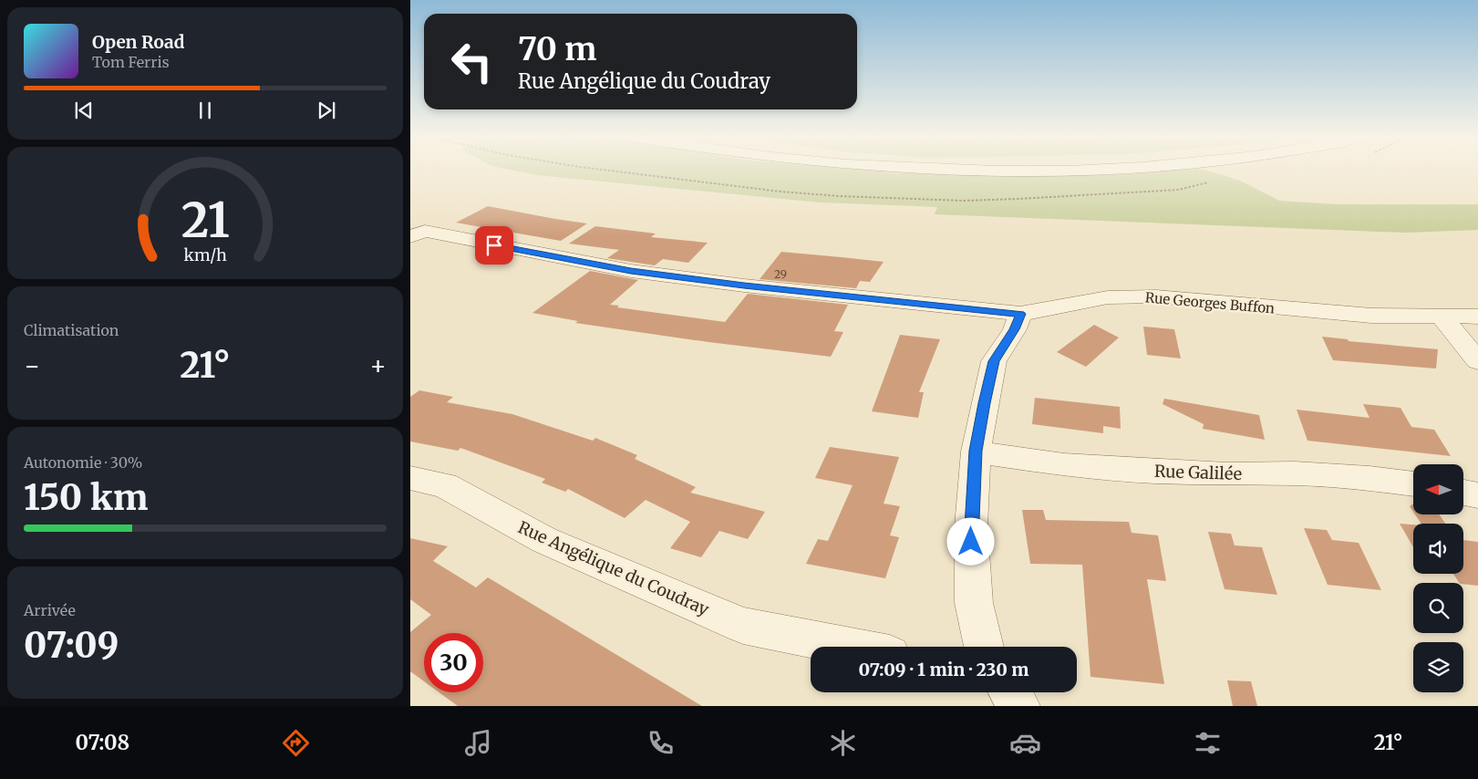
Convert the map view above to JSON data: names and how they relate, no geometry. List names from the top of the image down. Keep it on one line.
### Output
{"streets":{"street":["Rue Georges Buffon","Rue Galilée","Rue Angélique du Coudray"]},"house_numbers":["29"],"north":"left","page":{"turn":["70 m","Rue Angélique du Coudray"],"song":["Open Road","Tom Ferris"],"tile":["Climatisation",["Autonomie · 30%","150 km"],["Arrivée","07:09"]],"heat":["−","21°","+"],"limit":"30","trip":"07:09 · 1 min · 230 m","tabs":["07:08","21°"],"gauge":["21","km/h"]}}
